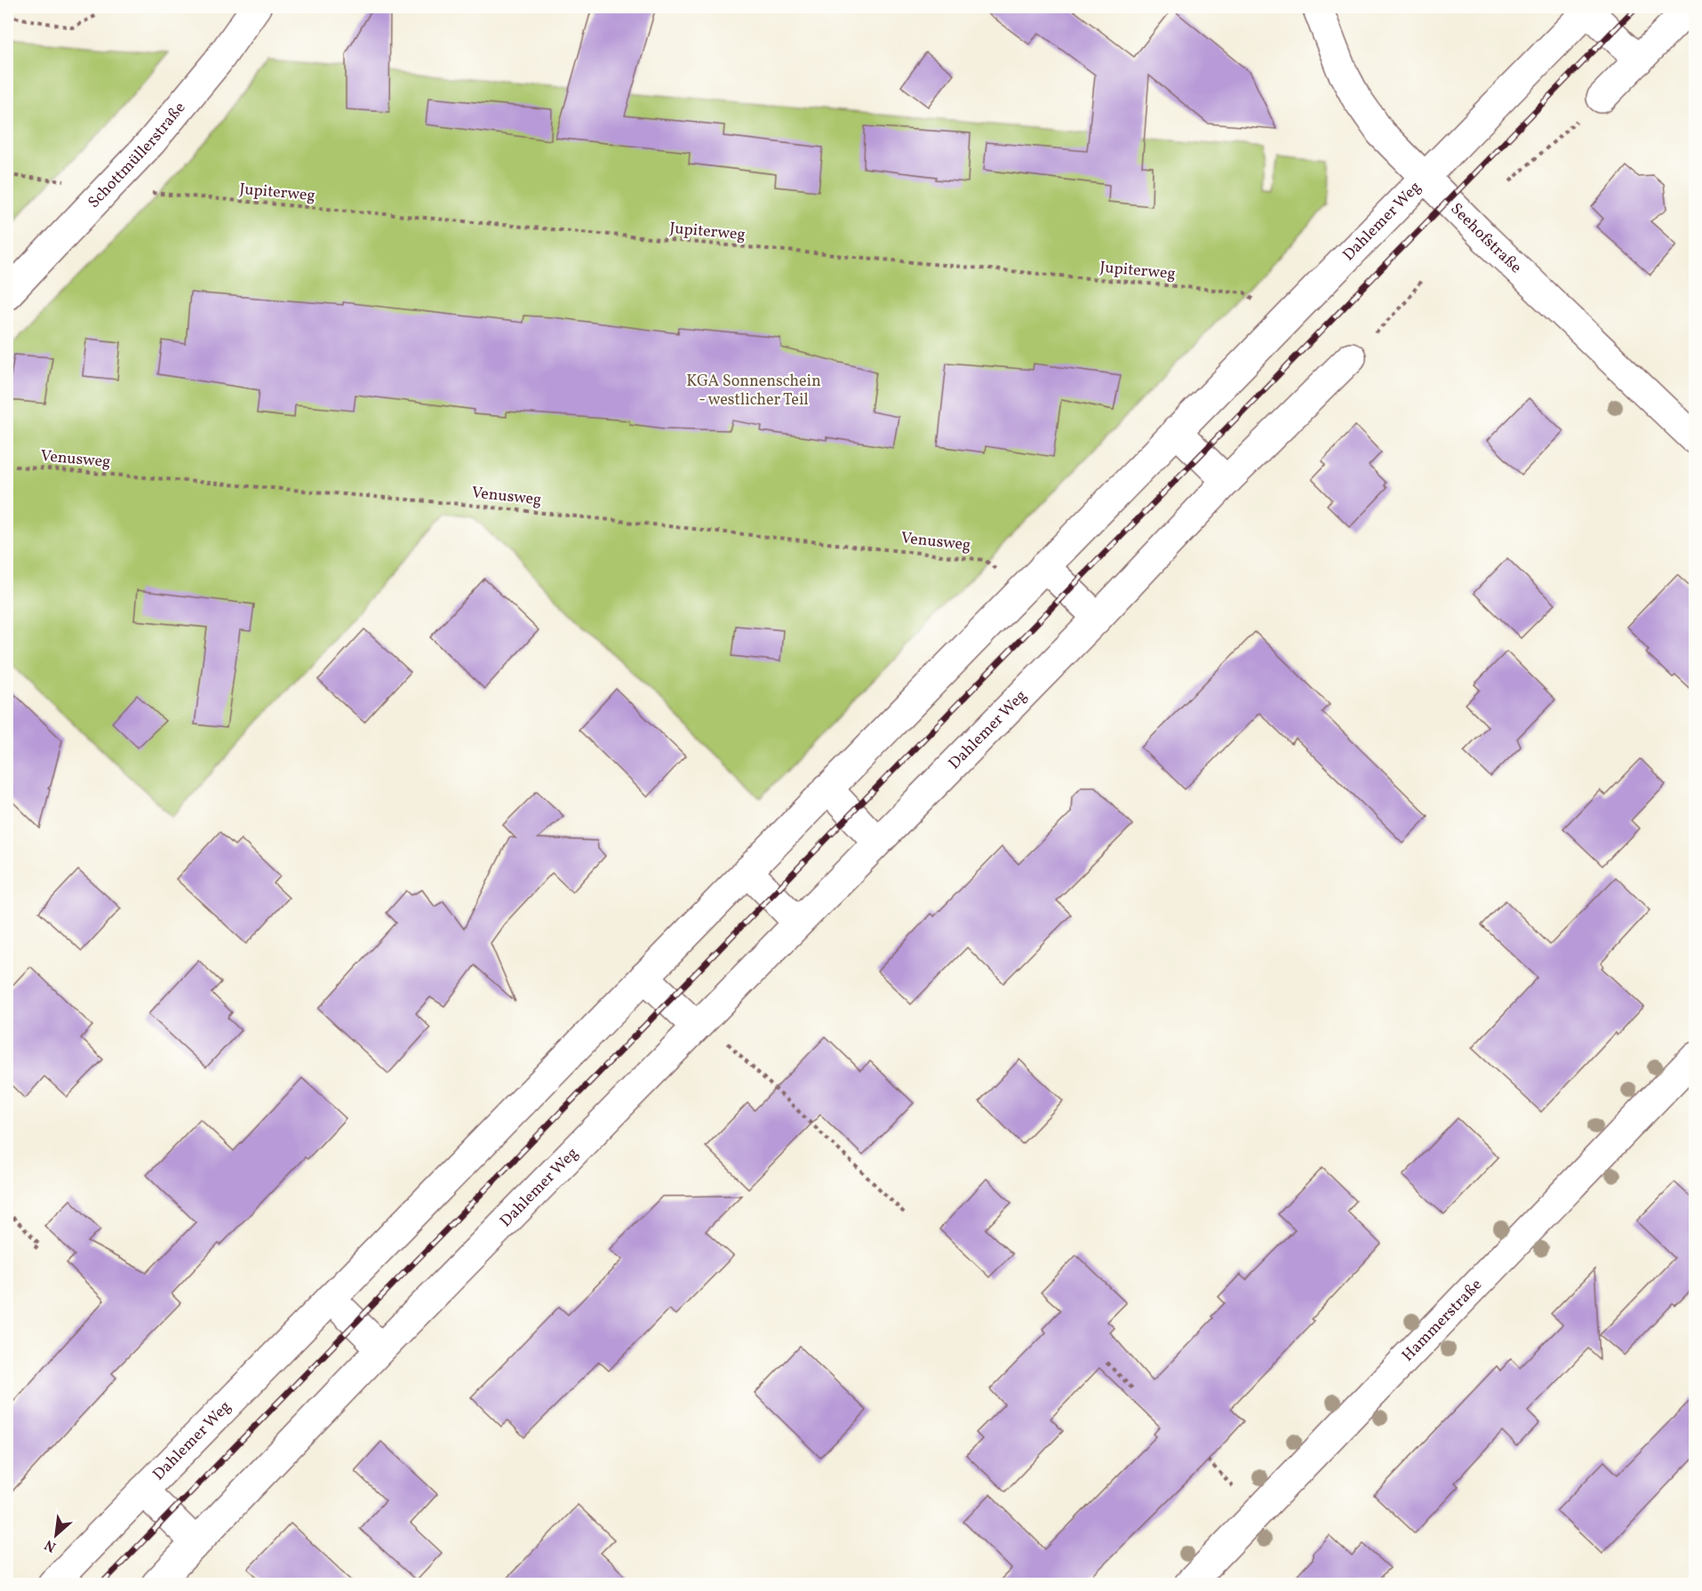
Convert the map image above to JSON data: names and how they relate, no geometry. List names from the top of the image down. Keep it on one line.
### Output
{"streets":{"street":["Schottmüllerstraße","Dahlemer Weg","Seehofstraße","Hammerstraße"],"path":["Jupiterweg","Venusweg"]},"crossings":[["Dahlemer Weg","Seehofstraße"]],"parks":["KGA Sonnenschein - westlicher Teil"],"north":"bottom left"}
